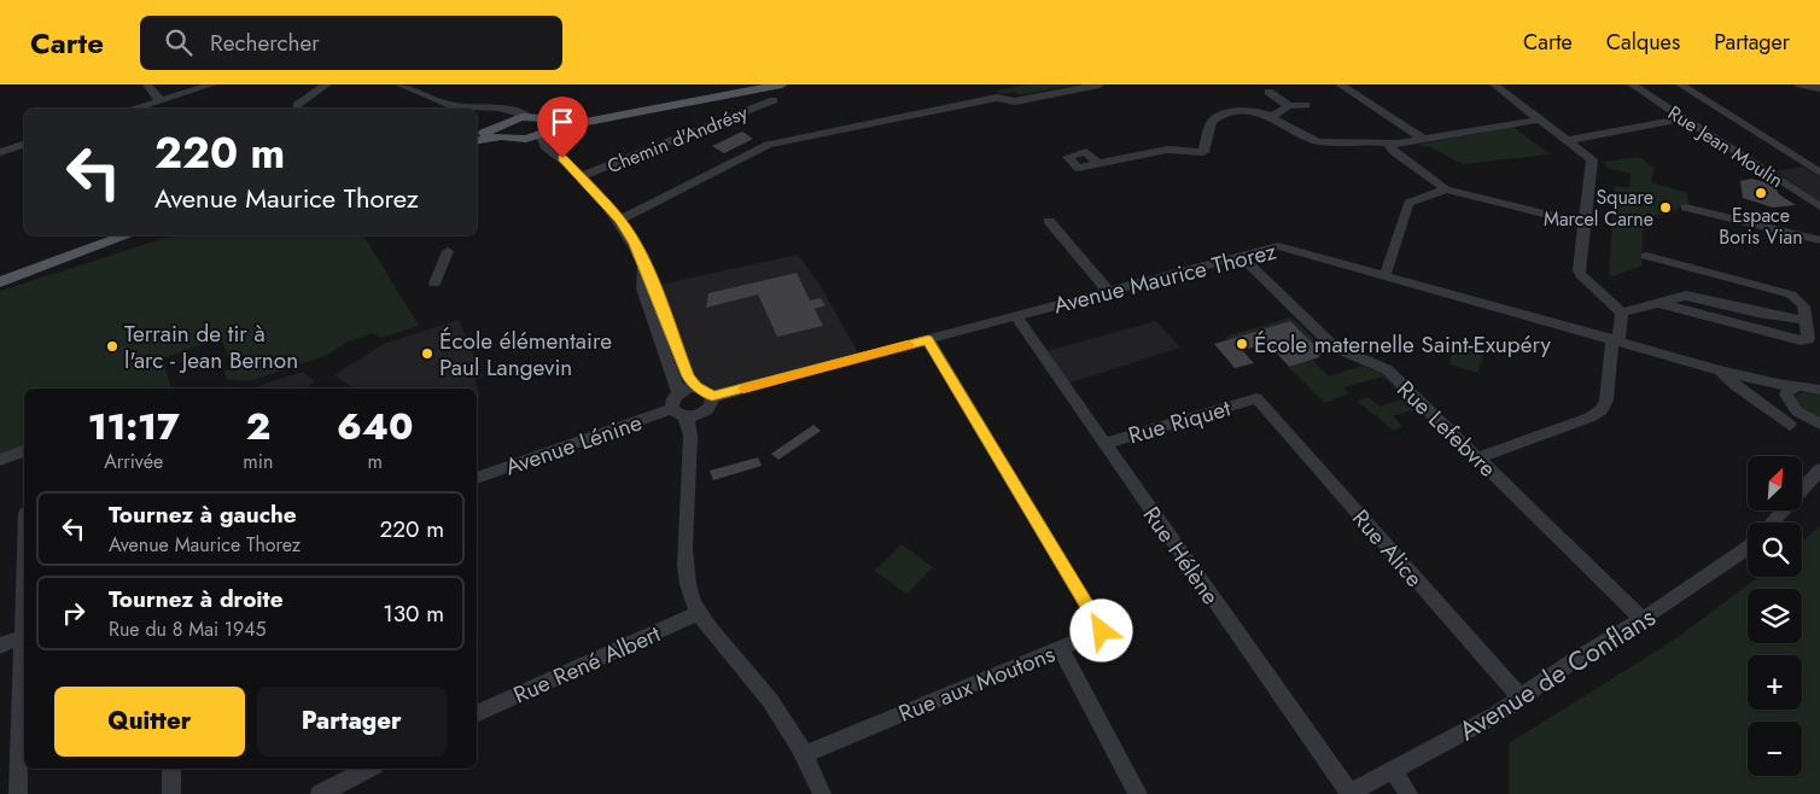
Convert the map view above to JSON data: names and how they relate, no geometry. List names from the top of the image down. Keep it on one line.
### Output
{"streets":{"street":["Chemin d'Andrésy","Rue Jean Moulin","Avenue Maurice Thorez","Rue Riquet","Rue Lefebvre","Avenue Lénine","Rue Alice","Rue Hélène","Rue René Albert","Avenue de Conflans","Rue aux Moutons"]},"crossings":[["Avenue Maurice Thorez","Rue Lefebvre"],["Avenue Maurice Thorez","Avenue Lénine"],["Avenue Maurice Thorez","Rue Hélène"],["Avenue Maurice Thorez","Rue aux Moutons"],["Rue Riquet","Rue Alice"],["Rue Riquet","Rue Hélène"],["Rue Lefebvre","Avenue de Conflans"],["Rue Alice","Avenue de Conflans"],["Rue Hélène","Avenue de Conflans"]],"places":["Espace Boris Vian","Square Marcel Carne","École maternelle Saint-Exupéry","Terrain de tir à l'arc - Jean Bernon","École élémentaire Paul Langevin"],"north":"top right","page":{"header":"Carte","search":"Rechercher","nav":["Carte","Calques","Partager"],"turn":["220 m","Avenue Maurice Thorez"],"eta":["11:17","Arrivée","2","min","640","m"],"map_buttons":["+","−"],"list":[{"name":"Tournez à gauche","note":"Avenue Maurice Thorez","value":"220 m"},{"name":"Tournez à droite","note":"Rue du 8 Mai 1945","value":"130 m"}],"buttons":["Quitter","Partager"]}}
